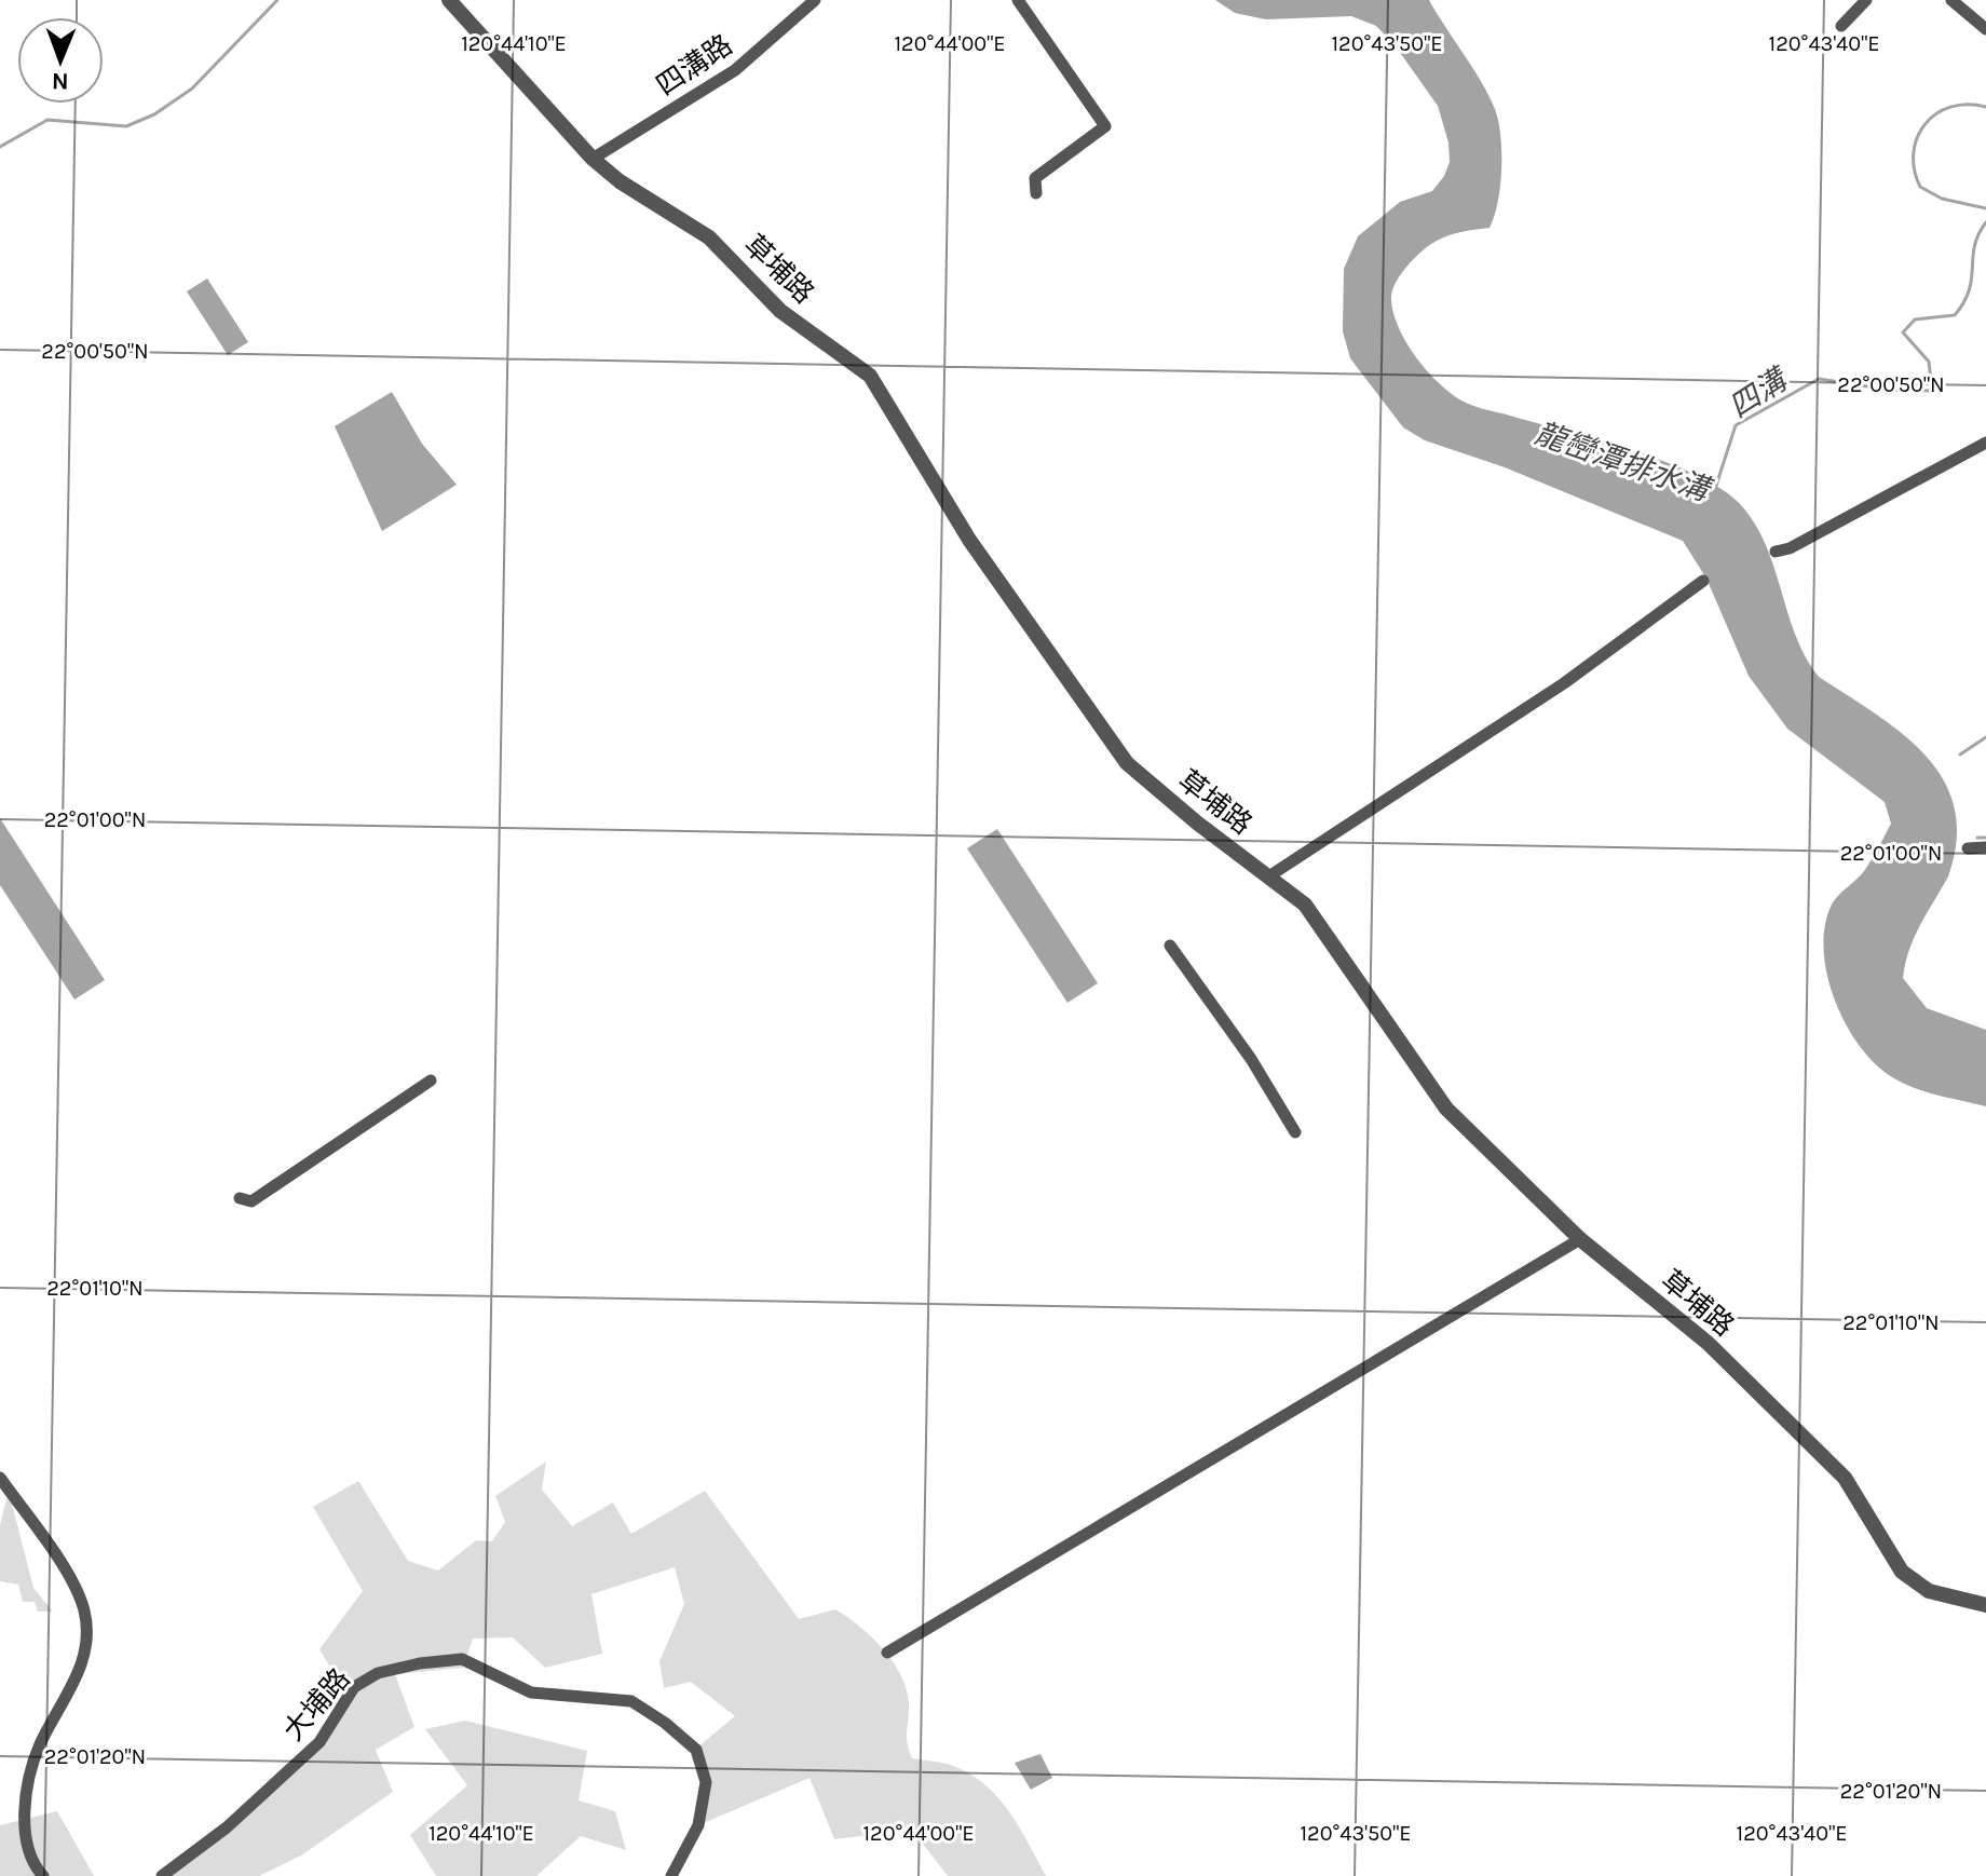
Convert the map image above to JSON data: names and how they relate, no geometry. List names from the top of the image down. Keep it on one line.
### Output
{"streets":{"street":["四溝路","草埔路","大埔路"]},"crossings":[["四溝路","草埔路"]],"water":["四溝","龍巒潭排水溝"],"north":"bottom","coordinates":["120°44'10\"E","120°44'00\"E","120°43'50\"E","120°43'40\"E","22°00'50\"N","22°01'00\"N","22°01'10\"N","22°01'20\"N"]}
